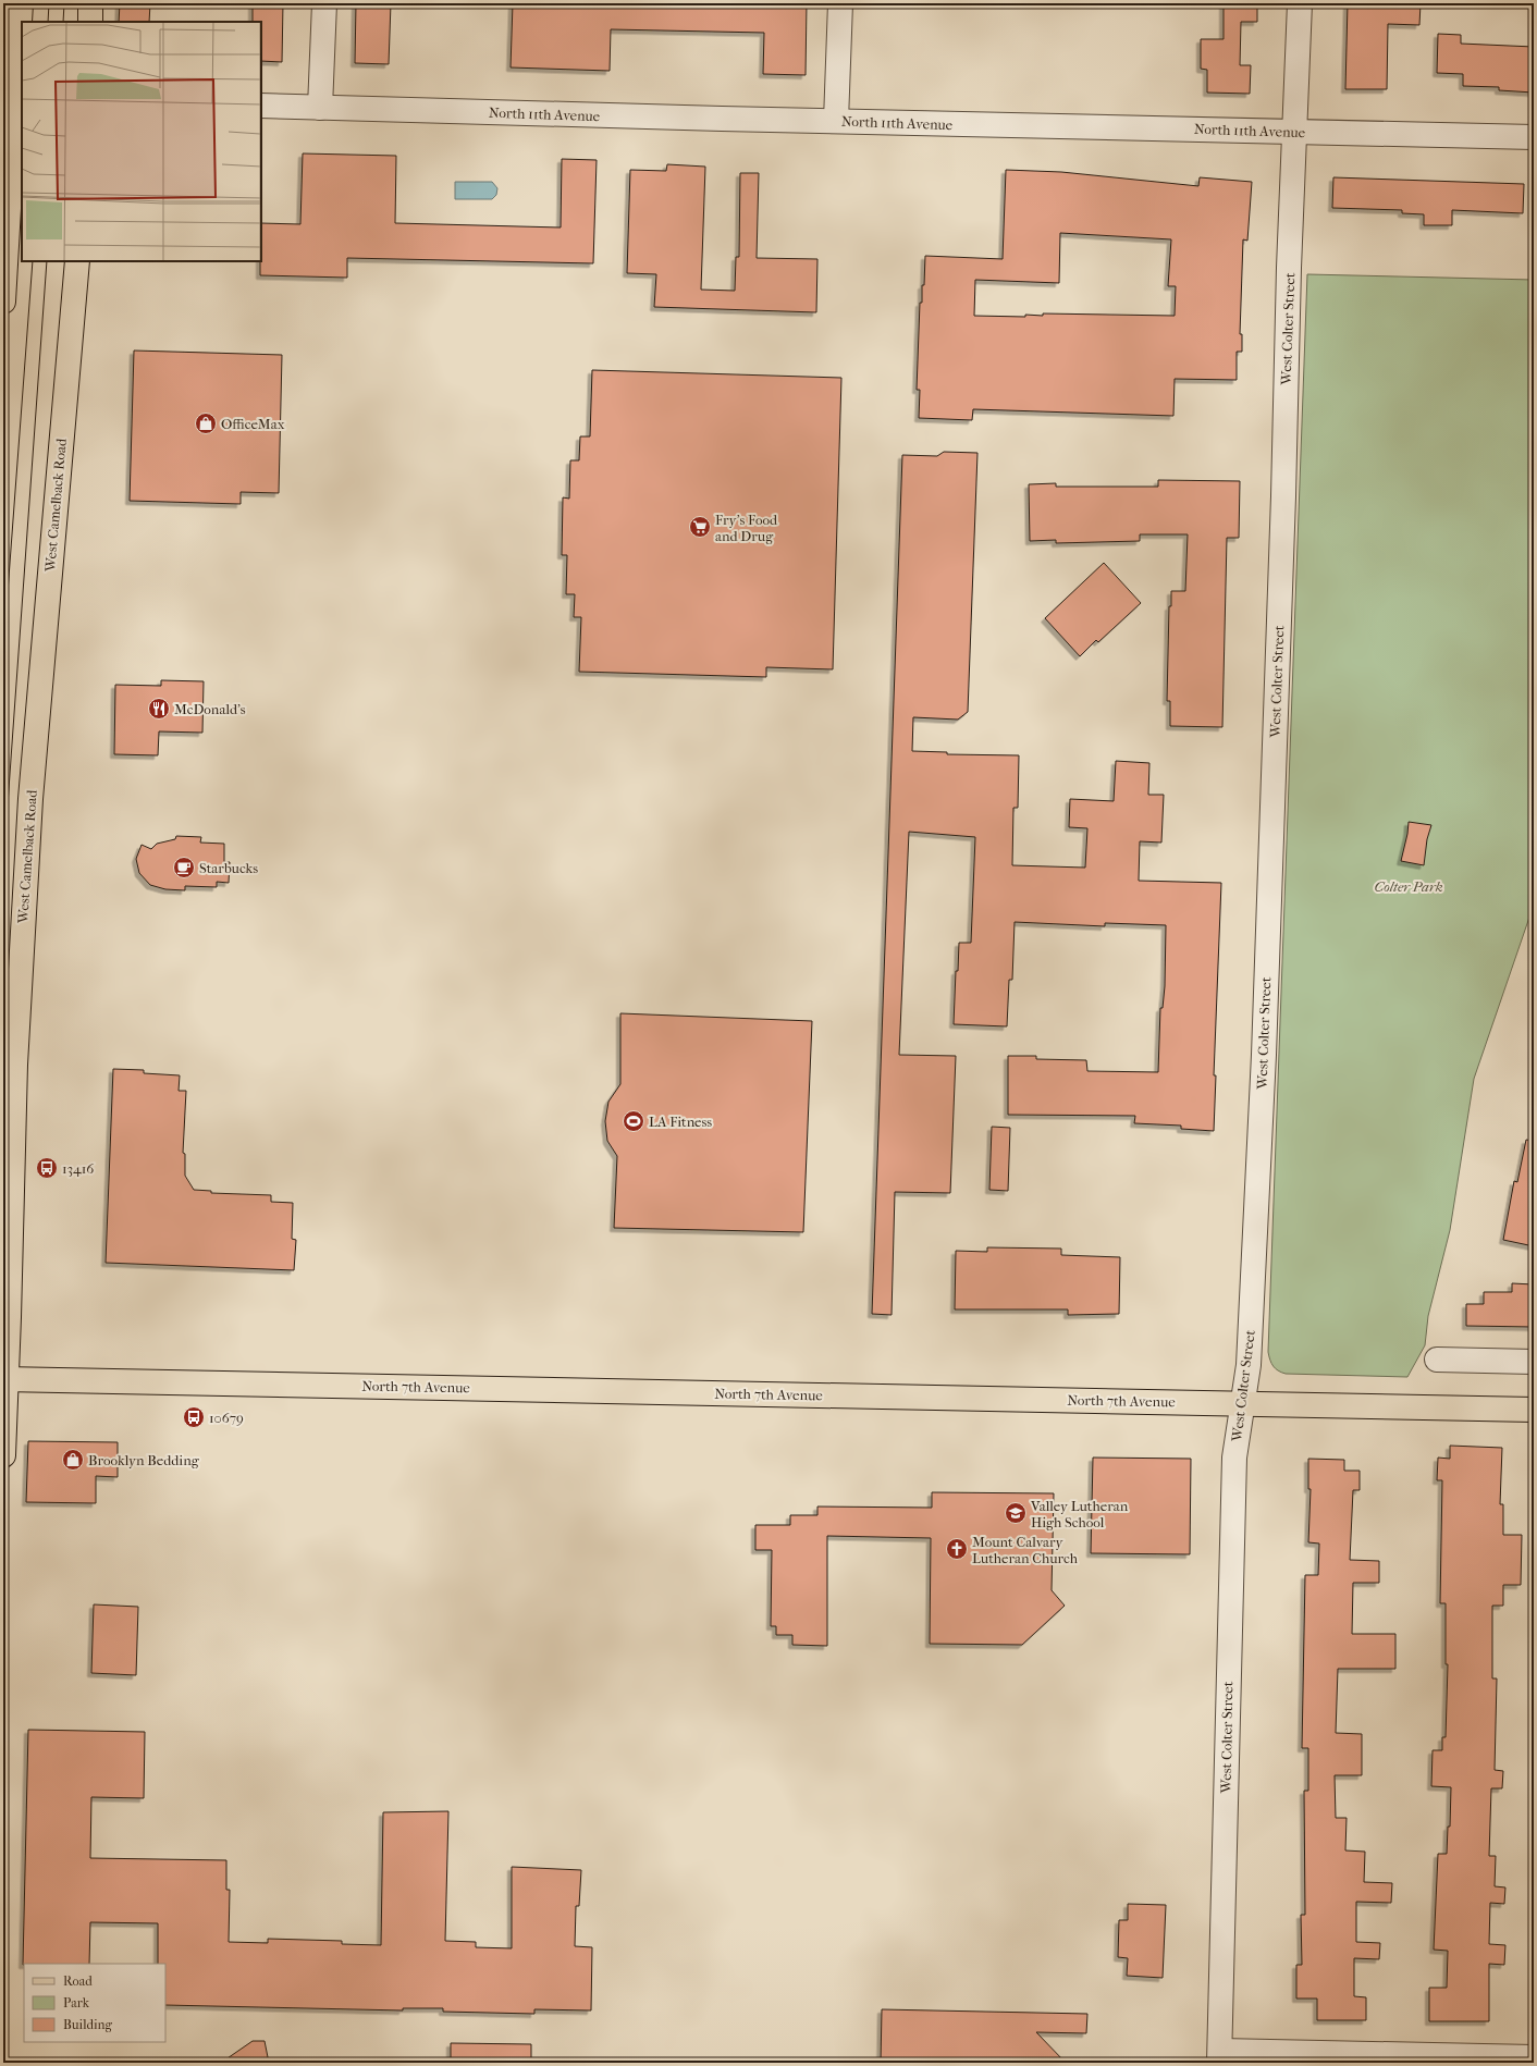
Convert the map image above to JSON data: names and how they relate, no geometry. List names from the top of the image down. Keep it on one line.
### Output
{"streets":{"main road":["West Camelback Road","North 7th Avenue"],"street":["North 11th Avenue","West Colter Street"]},"crossings":[["North 11th Avenue","West Colter Street"],["West Colter Street","North 7th Avenue"],["West Camelback Road","North 7th Avenue"]],"parks":["Colter Park"],"places":{"shop":["OfficeMax","Brooklyn Bedding"],"supermarket":["Fry's Food and Drug"],"restaurant":["McDonald's"],"cafe":["Starbucks"],"sports":["LA Fitness"],"bus stop":["13416","10679"],"school or university":["Valley Lutheran High School"],"church":["Mount Calvary Lutheran Church"]},"legend":["Road","Park","Building"]}
